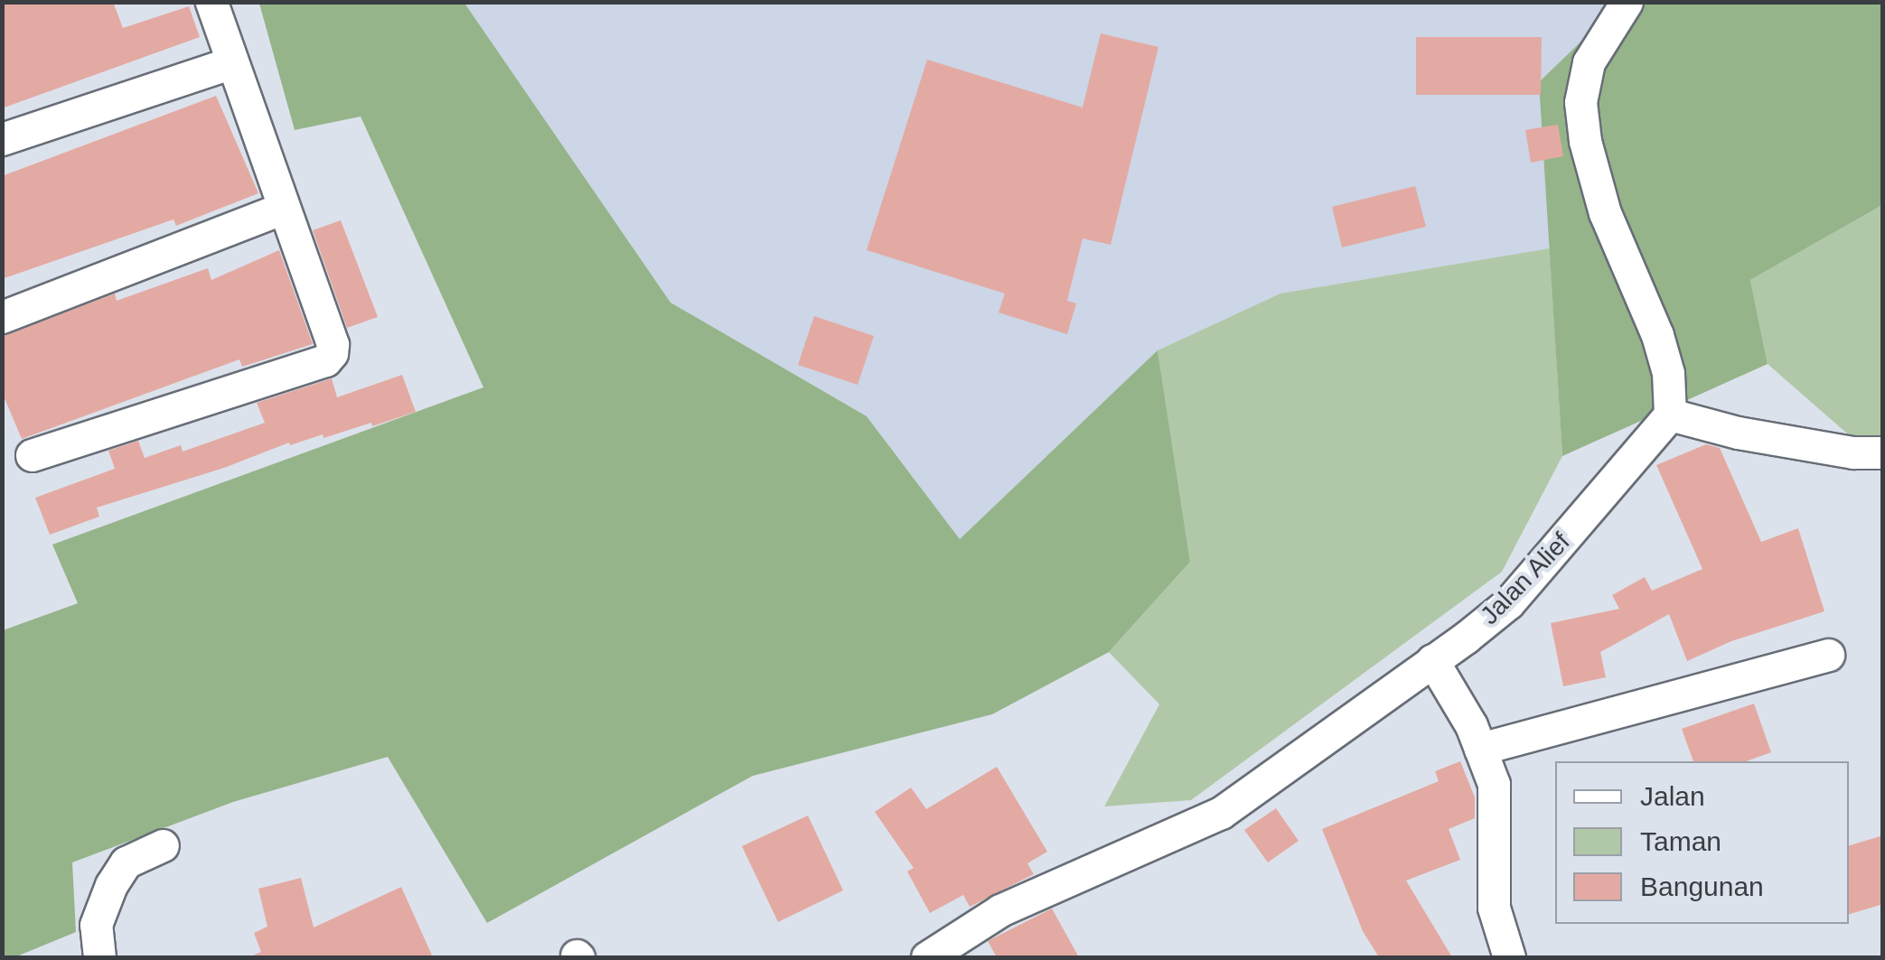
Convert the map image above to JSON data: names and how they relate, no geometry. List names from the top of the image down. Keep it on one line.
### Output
{"streets":{"street":["Jalan Alief"]},"legend":["Jalan","Taman","Bangunan"]}
